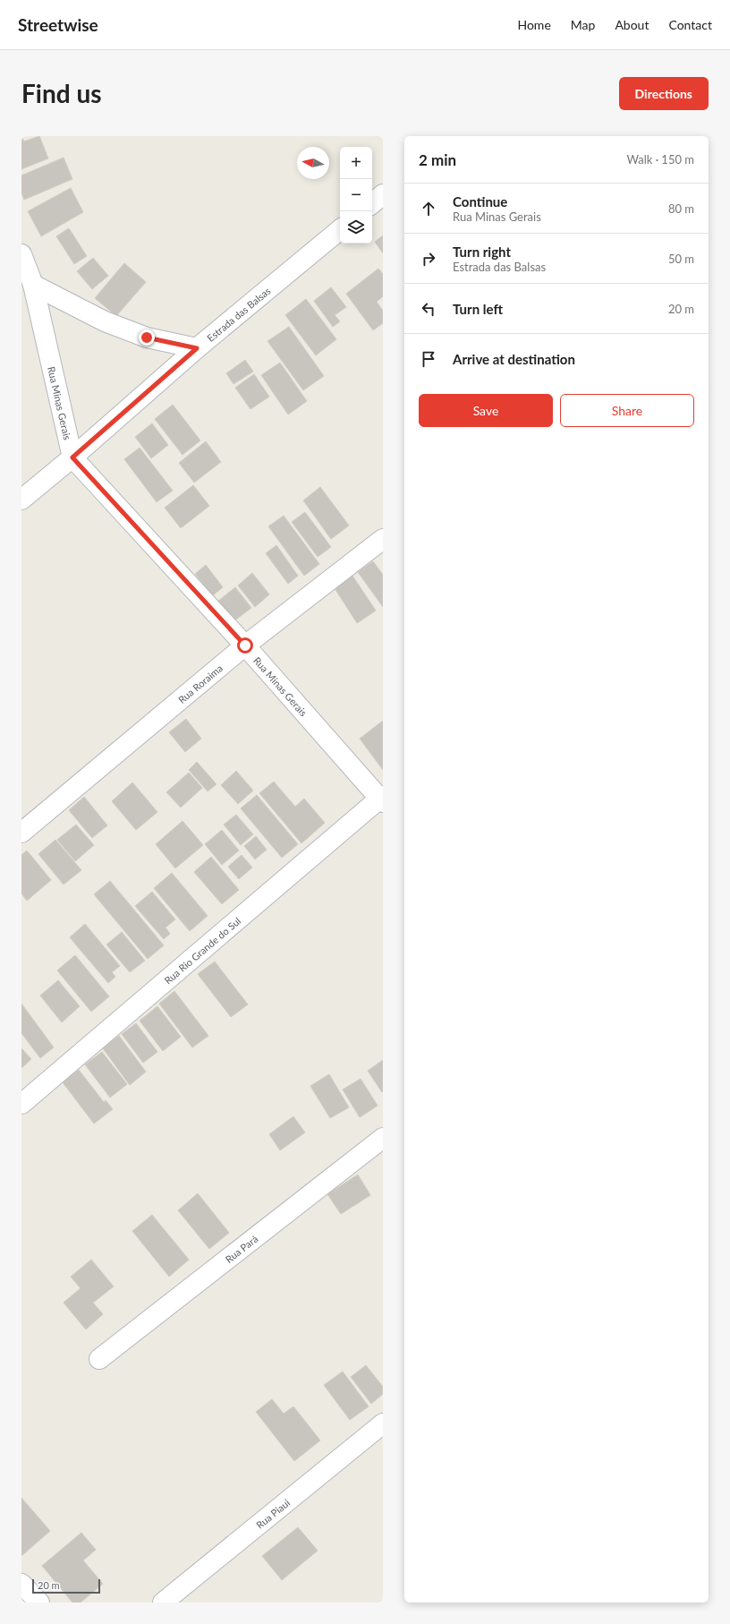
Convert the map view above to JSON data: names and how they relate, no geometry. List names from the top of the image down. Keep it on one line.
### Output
{"streets":{"street":["Estrada das Balsas","Rua Minas Gerais","Rua Roraima","Rua Rio Grande do Sul","Rua Pará","Rua Piaui"]},"crossings":[["Estrada das Balsas","Rua Minas Gerais"],["Rua Minas Gerais","Rua Roraima"],["Rua Minas Gerais","Rua Rio Grande do Sul"]],"scale_bar":"20 m","north":"left","page":{"header":"Streetwise","nav":["Home","Map","About","Contact"],"buttons":["Directions",["Save","Share"]],"title":"Find us","heading":["2 min","Walk · 150 m"],"map_buttons":["+","−"],"list":[["Continue","Rua Minas Gerais","80 m"],["Turn right","Estrada das Balsas","50 m"],["Turn left","20 m"],"Arrive at destination"],"scale":"20 m"}}
